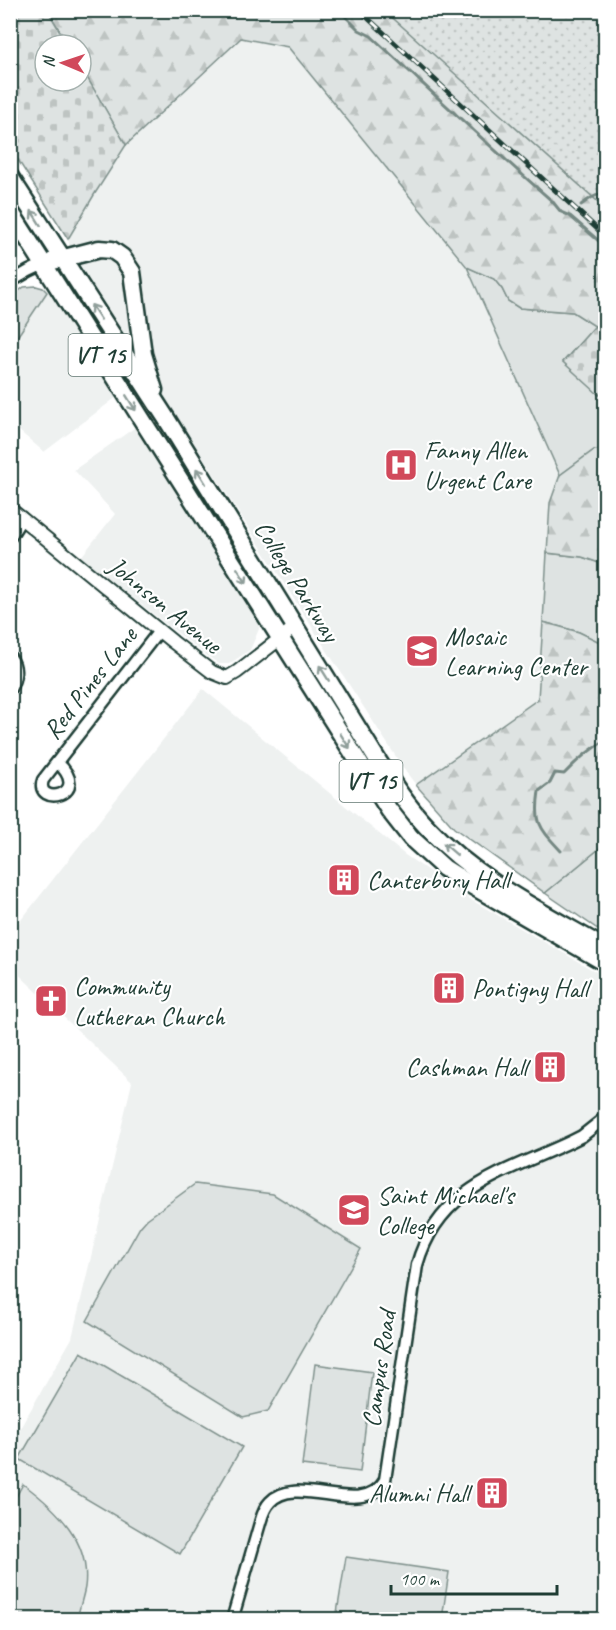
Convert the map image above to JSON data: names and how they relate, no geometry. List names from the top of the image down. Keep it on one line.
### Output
{"streets":{"main road":["VT 15","College Parkway"],"street":["Johnson Avenue","Red Pines Lane","Campus Road"]},"crossings":[["College Parkway","Johnson Avenue"],["Johnson Avenue","Red Pines Lane"]],"places":{"hospital":["Fanny Allen Urgent Care"],"school or university":["Mosaic Learning Center","Saint Michael's College"],"building":["Canterbury Hall","Pontigny Hall","Cashman Hall","Alumni Hall"],"church":["Community Lutheran Church"]},"scale_bar":"100 m","north":"left"}
